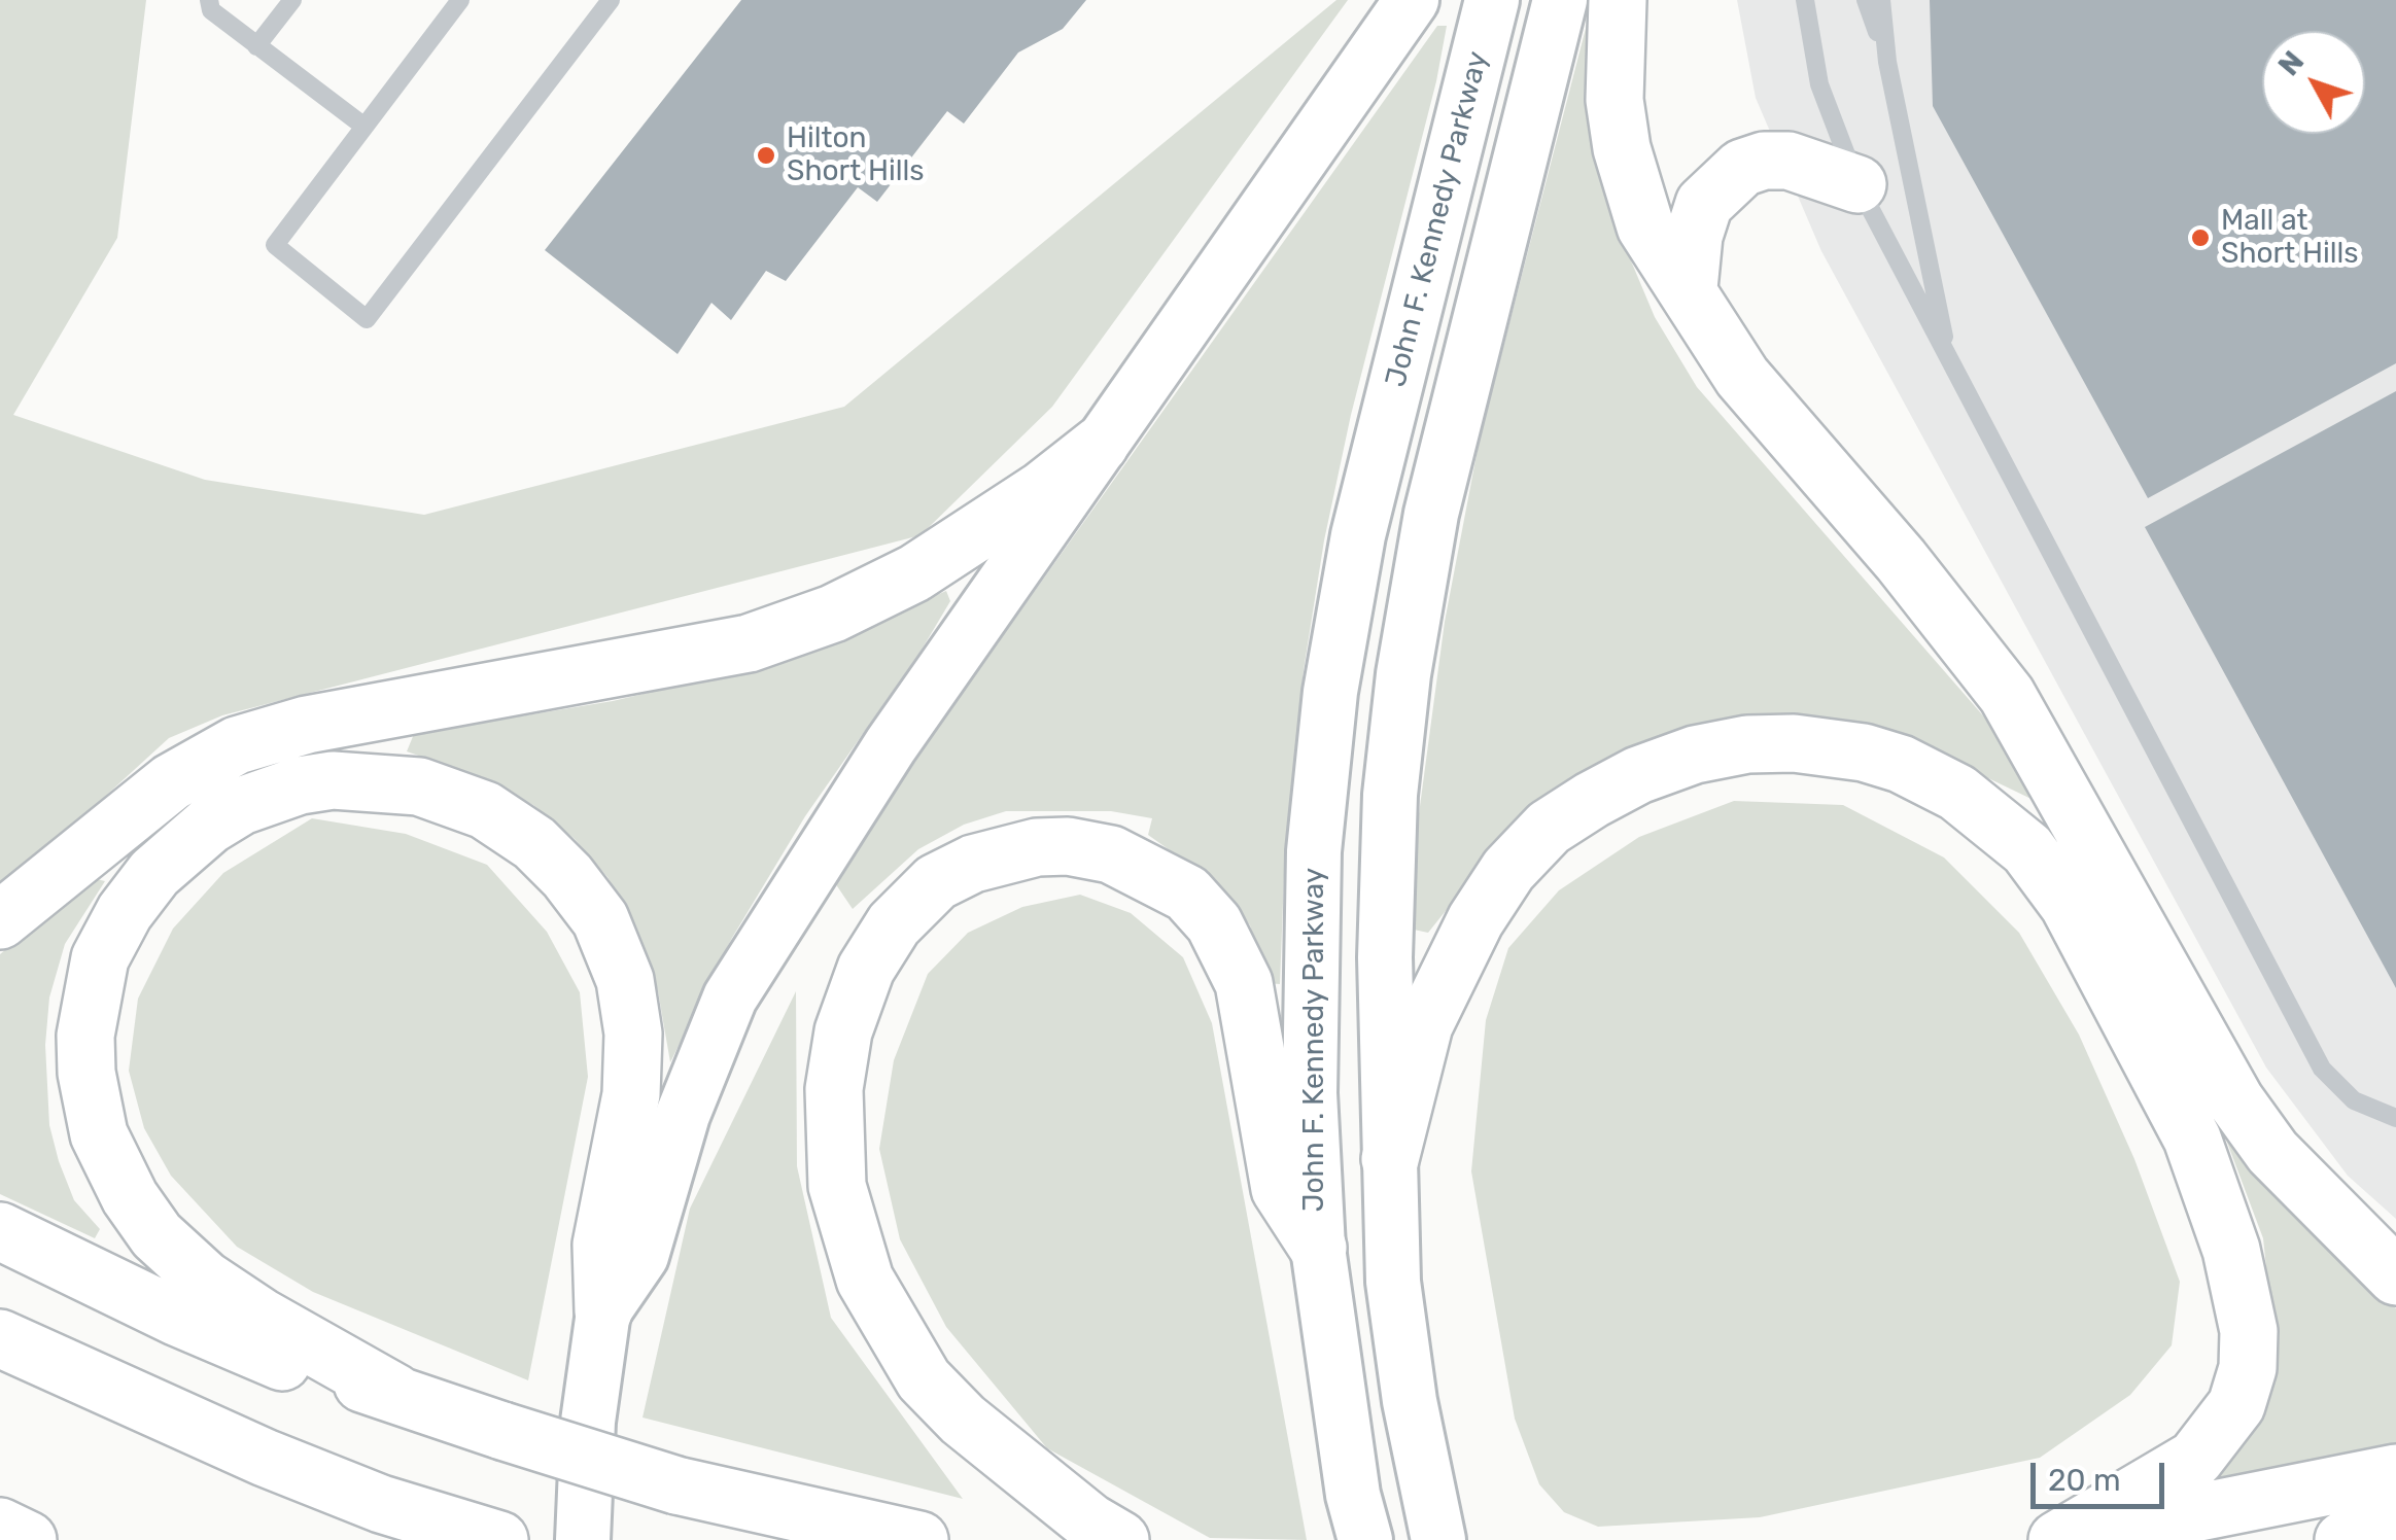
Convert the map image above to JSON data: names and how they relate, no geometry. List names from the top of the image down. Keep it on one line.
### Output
{"streets":{"main road":["John F. Kennedy Parkway"]},"places":["Hilton Short Hills","Mall at Short Hills"],"scale_bar":"20 m","north":"top left"}
